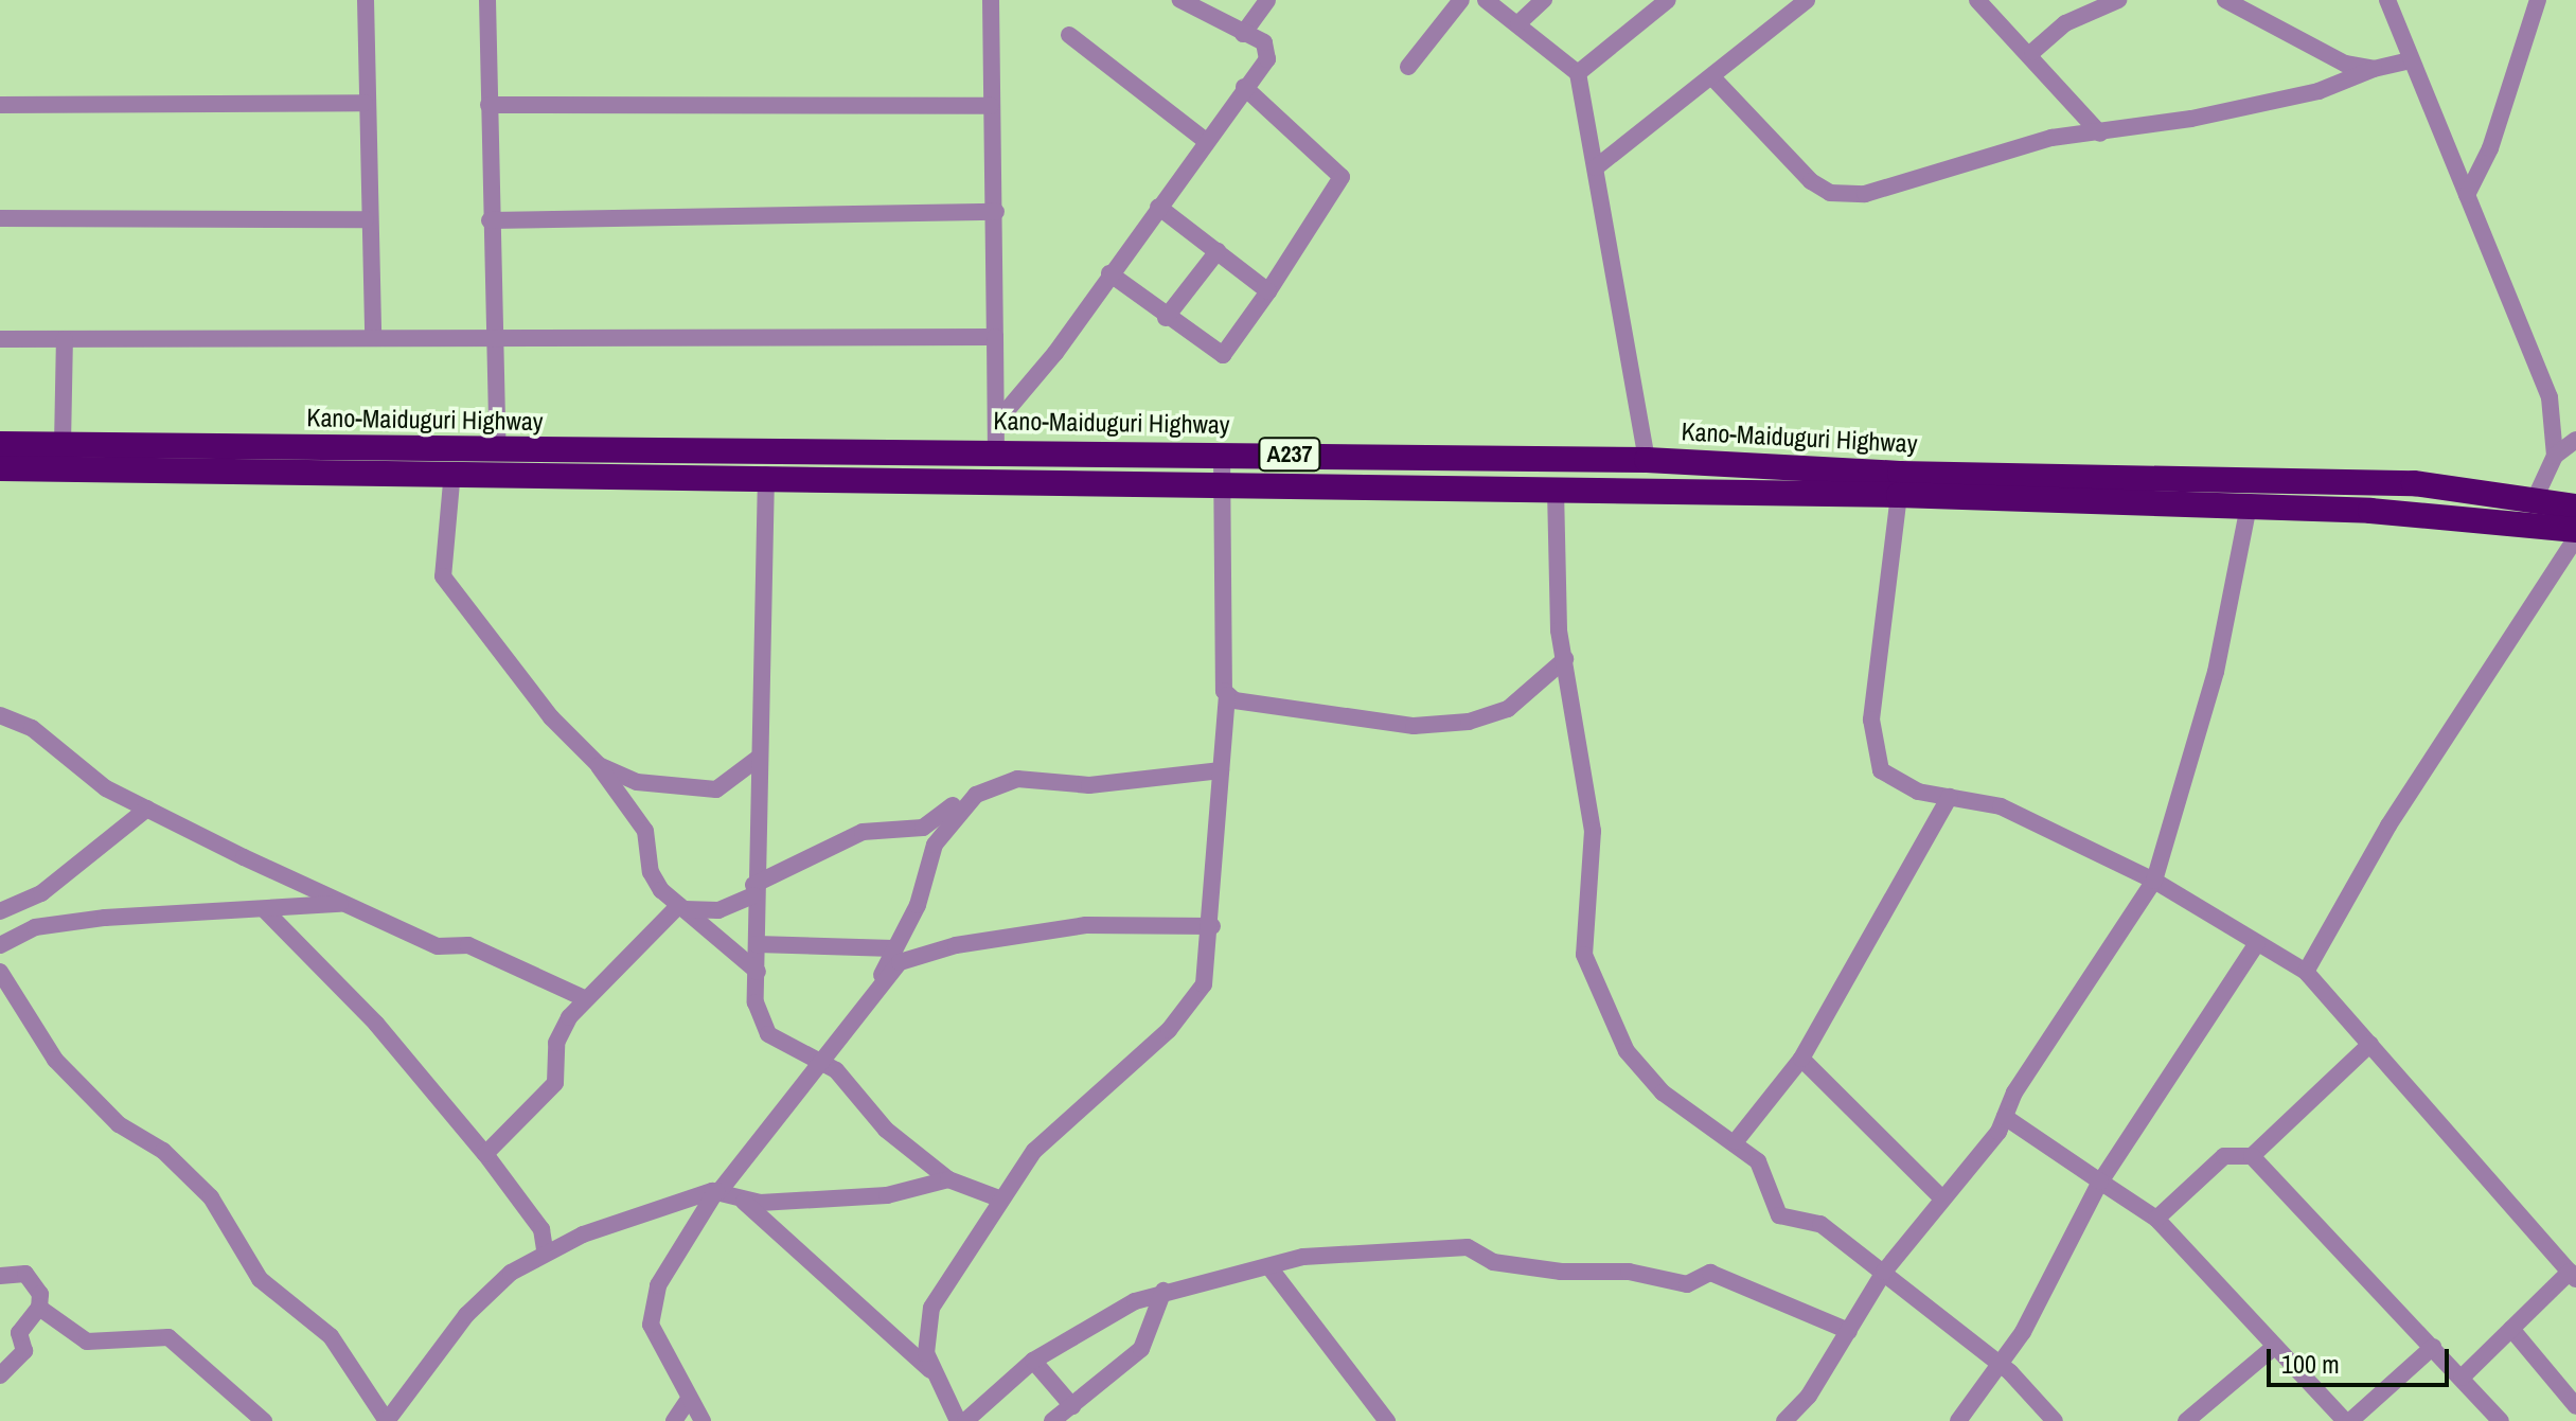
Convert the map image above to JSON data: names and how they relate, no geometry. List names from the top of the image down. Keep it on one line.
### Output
{"streets":{"highway":["Kano-Maiduguri Highway","A237"]},"scale_bar":"100 m"}
